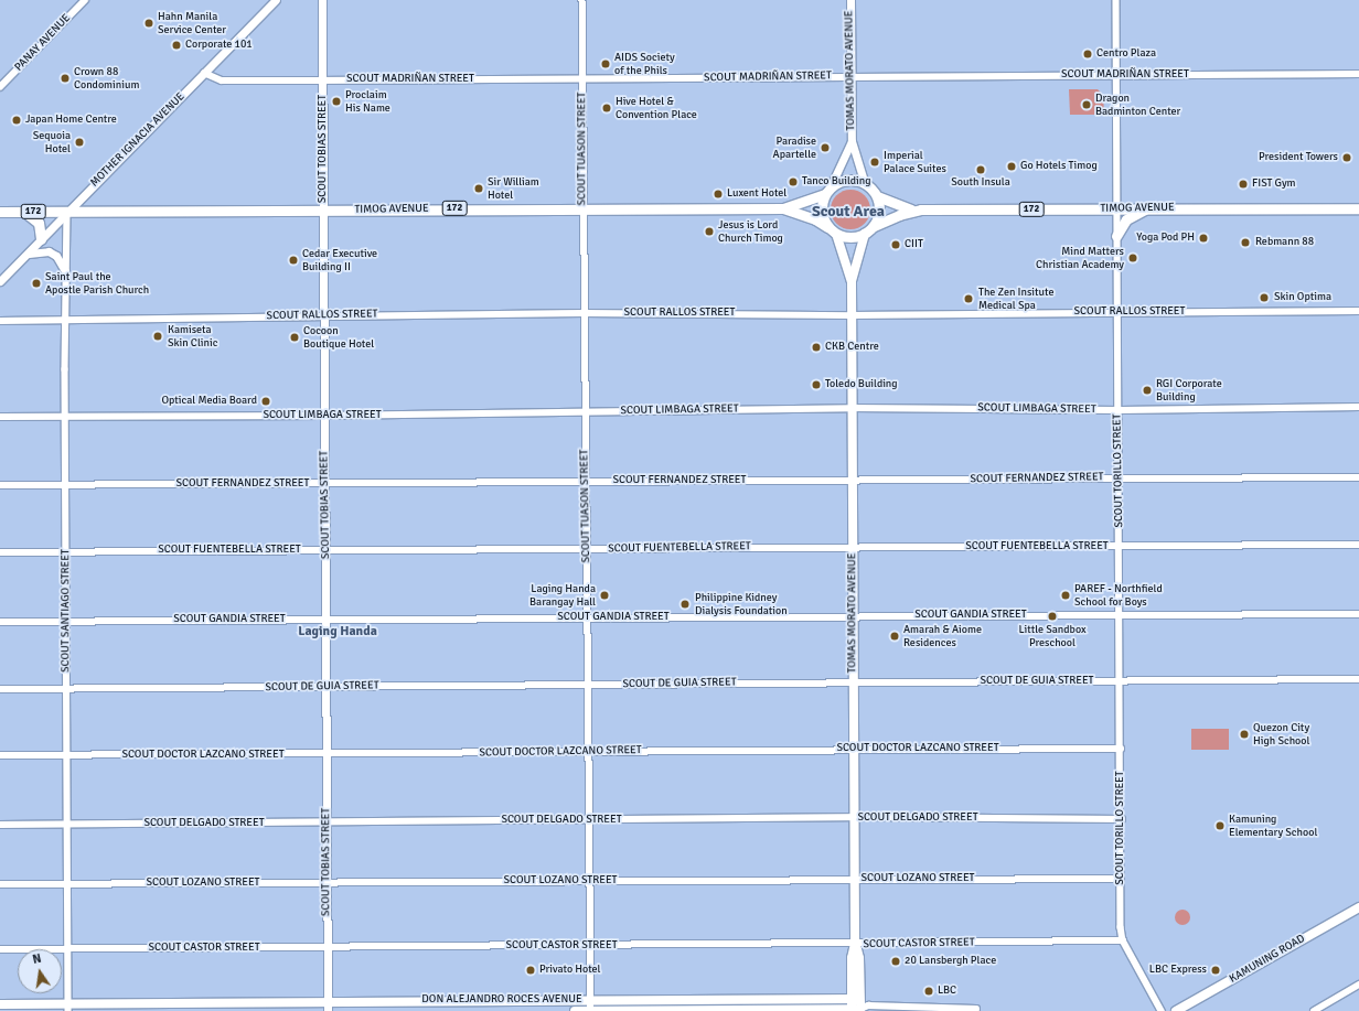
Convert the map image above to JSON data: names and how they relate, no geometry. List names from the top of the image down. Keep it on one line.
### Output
{"streets":{"main road":["TOMAS MORATO AVENUE","172","TIMOG AVENUE","KAMUNING ROAD","DON ALEJANDRO ROCES AVENUE"],"street":["PANAY AVENUE","SCOUT MADRIÑAN STREET","MOTHER IGNACIA AVENUE","SCOUT TOBIAS STREET","SCOUT TUASON STREET","SCOUT RALLOS STREET","SCOUT LIMBAGA STREET","SCOUT TORILLO STREET","SCOUT FERNANDEZ STREET","SCOUT FUENTEBELLA STREET","SCOUT SANTIAGO STREET","SCOUT GANDIA STREET","SCOUT DE GUIA STREET","SCOUT DOCTOR LAZCANO STREET","SCOUT DELGADO STREET","SCOUT LOZANO STREET","SCOUT CASTOR STREET"]},"crossings":[["TOMAS MORATO AVENUE","SCOUT MADRIÑAN STREET"],["TOMAS MORATO AVENUE","172"],["TOMAS MORATO AVENUE","TIMOG AVENUE"],["TOMAS MORATO AVENUE","SCOUT RALLOS STREET"],["TOMAS MORATO AVENUE","SCOUT LIMBAGA STREET"],["TOMAS MORATO AVENUE","SCOUT FERNANDEZ STREET"],["TOMAS MORATO AVENUE","SCOUT FUENTEBELLA STREET"],["TOMAS MORATO AVENUE","SCOUT GANDIA STREET"],["TOMAS MORATO AVENUE","SCOUT DE GUIA STREET"],["TOMAS MORATO AVENUE","SCOUT DOCTOR LAZCANO STREET"],["TOMAS MORATO AVENUE","SCOUT DELGADO STREET"],["TOMAS MORATO AVENUE","SCOUT LOZANO STREET"],["TOMAS MORATO AVENUE","SCOUT CASTOR STREET"],["TOMAS MORATO AVENUE","DON ALEJANDRO ROCES AVENUE"],["SCOUT MADRIÑAN STREET","MOTHER IGNACIA AVENUE"],["SCOUT MADRIÑAN STREET","SCOUT TOBIAS STREET"],["SCOUT MADRIÑAN STREET","SCOUT TUASON STREET"],["SCOUT MADRIÑAN STREET","SCOUT TORILLO STREET"],["MOTHER IGNACIA AVENUE","TIMOG AVENUE"],["MOTHER IGNACIA AVENUE","SCOUT SANTIAGO STREET"],["SCOUT TOBIAS STREET","TIMOG AVENUE"],["SCOUT TOBIAS STREET","SCOUT RALLOS STREET"],["SCOUT TOBIAS STREET","SCOUT LIMBAGA STREET"],["SCOUT TOBIAS STREET","SCOUT FERNANDEZ STREET"],["SCOUT TOBIAS STREET","SCOUT FUENTEBELLA STREET"],["SCOUT TOBIAS STREET","SCOUT GANDIA STREET"],["SCOUT TOBIAS STREET","SCOUT DE GUIA STREET"],["SCOUT TOBIAS STREET","SCOUT DOCTOR LAZCANO STREET"],["SCOUT TOBIAS STREET","SCOUT DELGADO STREET"],["SCOUT TOBIAS STREET","SCOUT LOZANO STREET"],["SCOUT TOBIAS STREET","SCOUT CASTOR STREET"],["SCOUT TOBIAS STREET","DON ALEJANDRO ROCES AVENUE"],["SCOUT TUASON STREET","TIMOG AVENUE"],["SCOUT TUASON STREET","SCOUT RALLOS STREET"],["SCOUT TUASON STREET","SCOUT LIMBAGA STREET"],["SCOUT TUASON STREET","SCOUT FERNANDEZ STREET"],["SCOUT TUASON STREET","SCOUT FUENTEBELLA STREET"],["SCOUT TUASON STREET","SCOUT GANDIA STREET"],["SCOUT TUASON STREET","SCOUT DE GUIA STREET"],["SCOUT TUASON STREET","SCOUT DOCTOR LAZCANO STREET"],["SCOUT TUASON STREET","SCOUT DELGADO STREET"],["SCOUT TUASON STREET","SCOUT LOZANO STREET"],["SCOUT TUASON STREET","SCOUT CASTOR STREET"],["SCOUT TUASON STREET","DON ALEJANDRO ROCES AVENUE"],["172","TIMOG AVENUE"],["TIMOG AVENUE","SCOUT TORILLO STREET"],["TIMOG AVENUE","SCOUT SANTIAGO STREET"],["SCOUT RALLOS STREET","SCOUT TORILLO STREET"],["SCOUT RALLOS STREET","SCOUT SANTIAGO STREET"],["SCOUT LIMBAGA STREET","SCOUT TORILLO STREET"],["SCOUT LIMBAGA STREET","SCOUT SANTIAGO STREET"],["SCOUT TORILLO STREET","SCOUT FERNANDEZ STREET"],["SCOUT TORILLO STREET","SCOUT FUENTEBELLA STREET"],["SCOUT TORILLO STREET","SCOUT GANDIA STREET"],["SCOUT TORILLO STREET","SCOUT DE GUIA STREET"],["SCOUT TORILLO STREET","SCOUT DOCTOR LAZCANO STREET"],["SCOUT TORILLO STREET","SCOUT DELGADO STREET"],["SCOUT TORILLO STREET","SCOUT LOZANO STREET"],["SCOUT TORILLO STREET","SCOUT CASTOR STREET"],["SCOUT FERNANDEZ STREET","SCOUT SANTIAGO STREET"],["SCOUT FUENTEBELLA STREET","SCOUT SANTIAGO STREET"],["SCOUT SANTIAGO STREET","SCOUT GANDIA STREET"],["SCOUT SANTIAGO STREET","SCOUT DE GUIA STREET"],["SCOUT SANTIAGO STREET","SCOUT DOCTOR LAZCANO STREET"],["SCOUT SANTIAGO STREET","SCOUT DELGADO STREET"],["SCOUT SANTIAGO STREET","SCOUT LOZANO STREET"],["SCOUT SANTIAGO STREET","SCOUT CASTOR STREET"],["SCOUT SANTIAGO STREET","DON ALEJANDRO ROCES AVENUE"]],"districts":["Scout Area","Laging Handa"],"places":["Hahn Manila Service Center","Corporate 101","Centro Plaza","AIDS Society of the Phils","Crown 88 Condominium","Proclaim His Name","Dragon Badminton Center","Hive Hotel & Convention Place","Japan Home Centre","Sequoia Hotel","Paradise Apartelle","President Towers","Imperial Palace Suites","Go Hotels Timog","South Insula","Tanco Building","FIST Gym","Sir William Hotel","Luxent Hotel","Jesus is Lord Church Timog","Yoga Pod PH","Rebmann 88","CIIT","Mind Matters Christian Academy","Cedar Executive Building II","Saint Paul the Apostle Parish Church","Skin Optima","The Zen Insitute Medical Spa","Kamiseta Skin Clinic","Cocoon Boutique Hotel","CKB Centre","Toledo Building","RGI Corporate Building","Optical Media Board","Laging Handa Barangay Hall","PAREF - Northfield School for Boys","Philippine Kidney Dialysis Foundation","Little Sandbox Preschool","Amarah & Aiome Residences","Quezon City High School","Kamuning Elementary School","20 Lansbergh Place","Privato Hotel","LBC Express","LBC"],"north":"top"}
